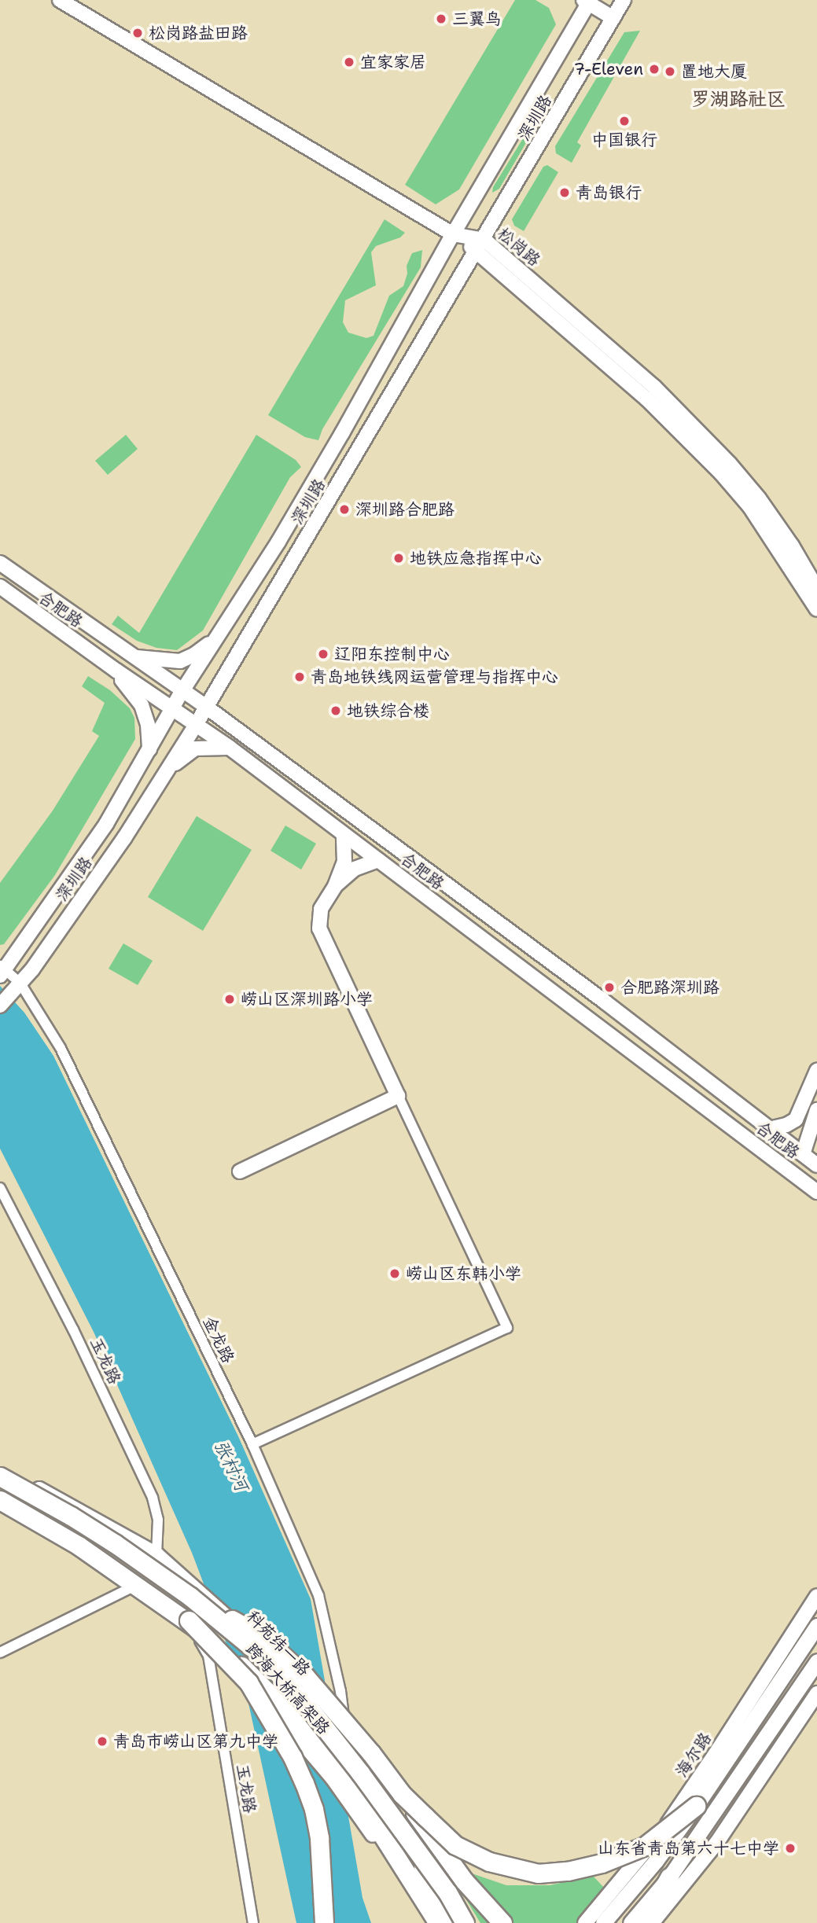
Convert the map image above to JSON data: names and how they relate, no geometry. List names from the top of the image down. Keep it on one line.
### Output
{"streets":{"highway":["跨海大桥高架路"],"main road":["深圳路","松岗路","合肥路","科苑纬一路","海尔路"],"street":["金龙路","玉龙路"]},"crossings":[["深圳路","松岗路"],["深圳路","合肥路"],["深圳路","金龙路"],["金龙路","科苑纬一路"],["玉龙路","科苑纬一路"],["玉龙路","跨海大桥高架路"]],"districts":["罗湖路社区"],"water":["张村河"],"places":["三翼鸟","松岗路盐田路","宜家家居","7-Eleven","置地大厦","中国银行","青岛银行","深圳路合肥路","地铁应急指挥中心","辽阳东控制中心","青岛地铁线网运营管理与指挥中心","地铁综合楼","合肥路深圳路","崂山区深圳路小学","崂山区东韩小学","青岛市崂山区第九中学","山东省青岛第六十七中学"]}
